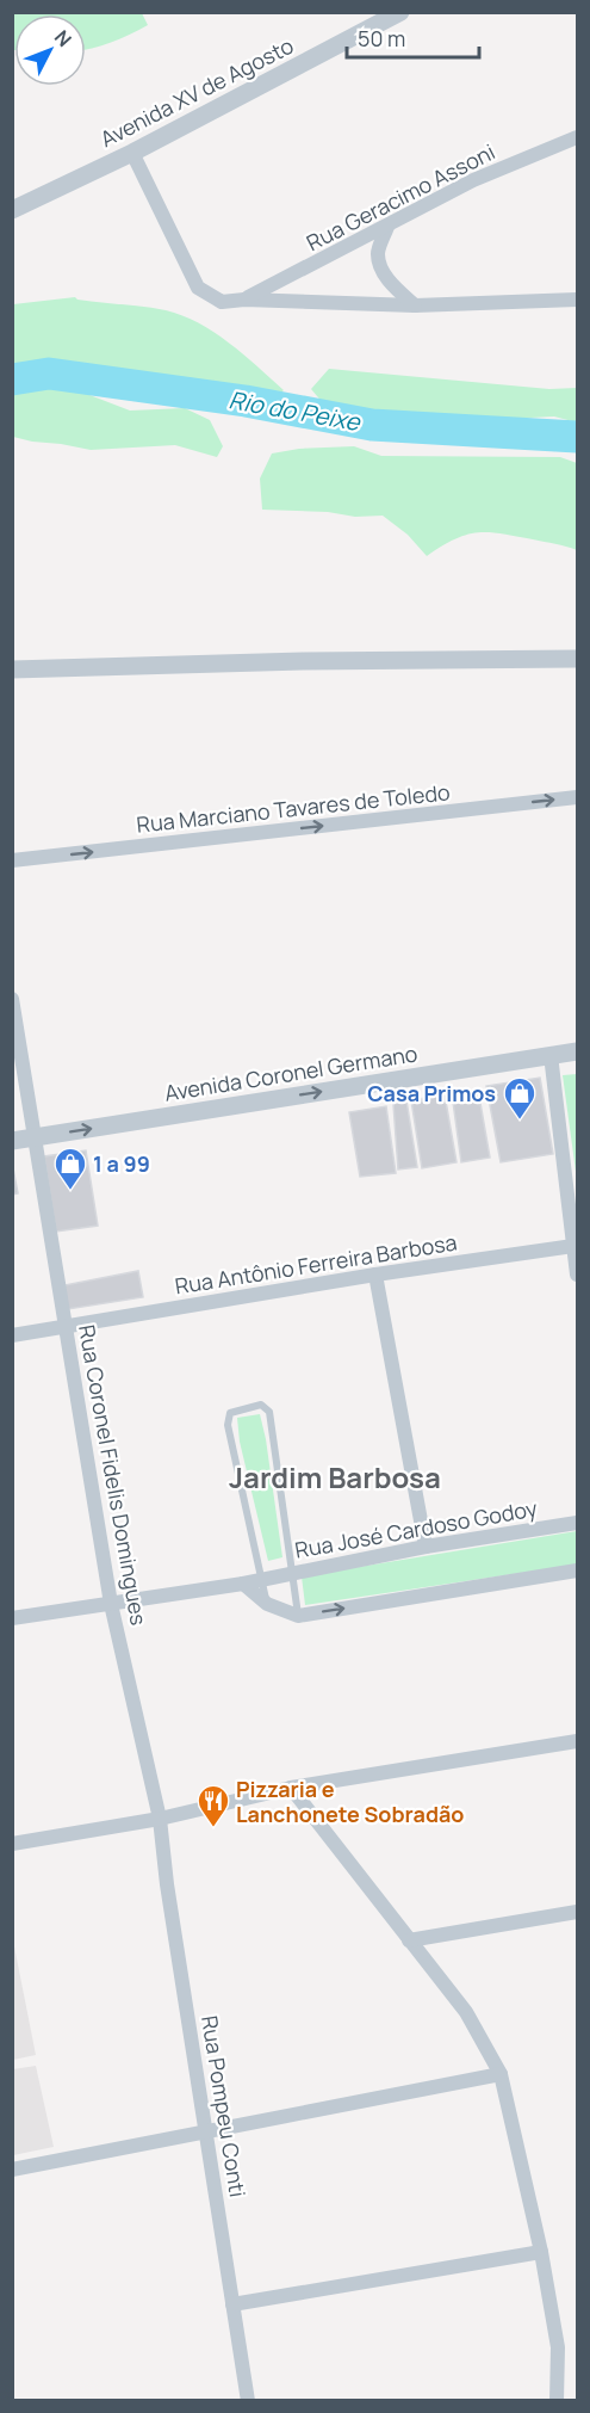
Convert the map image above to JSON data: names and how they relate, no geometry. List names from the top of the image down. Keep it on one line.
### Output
{"streets":{"street":["Avenida XV de Agosto","Rua Geracimo Assoni","Rua Marciano Tavares de Toledo","Avenida Coronel Germano","Rua Antônio Ferreira Barbosa","Rua Coronel Fidelis Domingues","Rua José Cardoso Godoy","Rua Pompeu Conti"]},"crossings":[["Avenida Coronel Germano","Rua Coronel Fidelis Domingues"],["Rua Antônio Ferreira Barbosa","Rua Coronel Fidelis Domingues"],["Rua Coronel Fidelis Domingues","Rua José Cardoso Godoy"],["Rua Coronel Fidelis Domingues","Rua Pompeu Conti"]],"one_way":["Rua Marciano Tavares de Toledo","Avenida Coronel Germano"],"districts":["Jardim Barbosa"],"water":["Rio do Peixe"],"places":{"shop":["Casa Primos","1 a 99"],"restaurant":["Pizzaria e Lanchonete Sobradão"]},"scale_bar":"50 m","north":"top right"}
